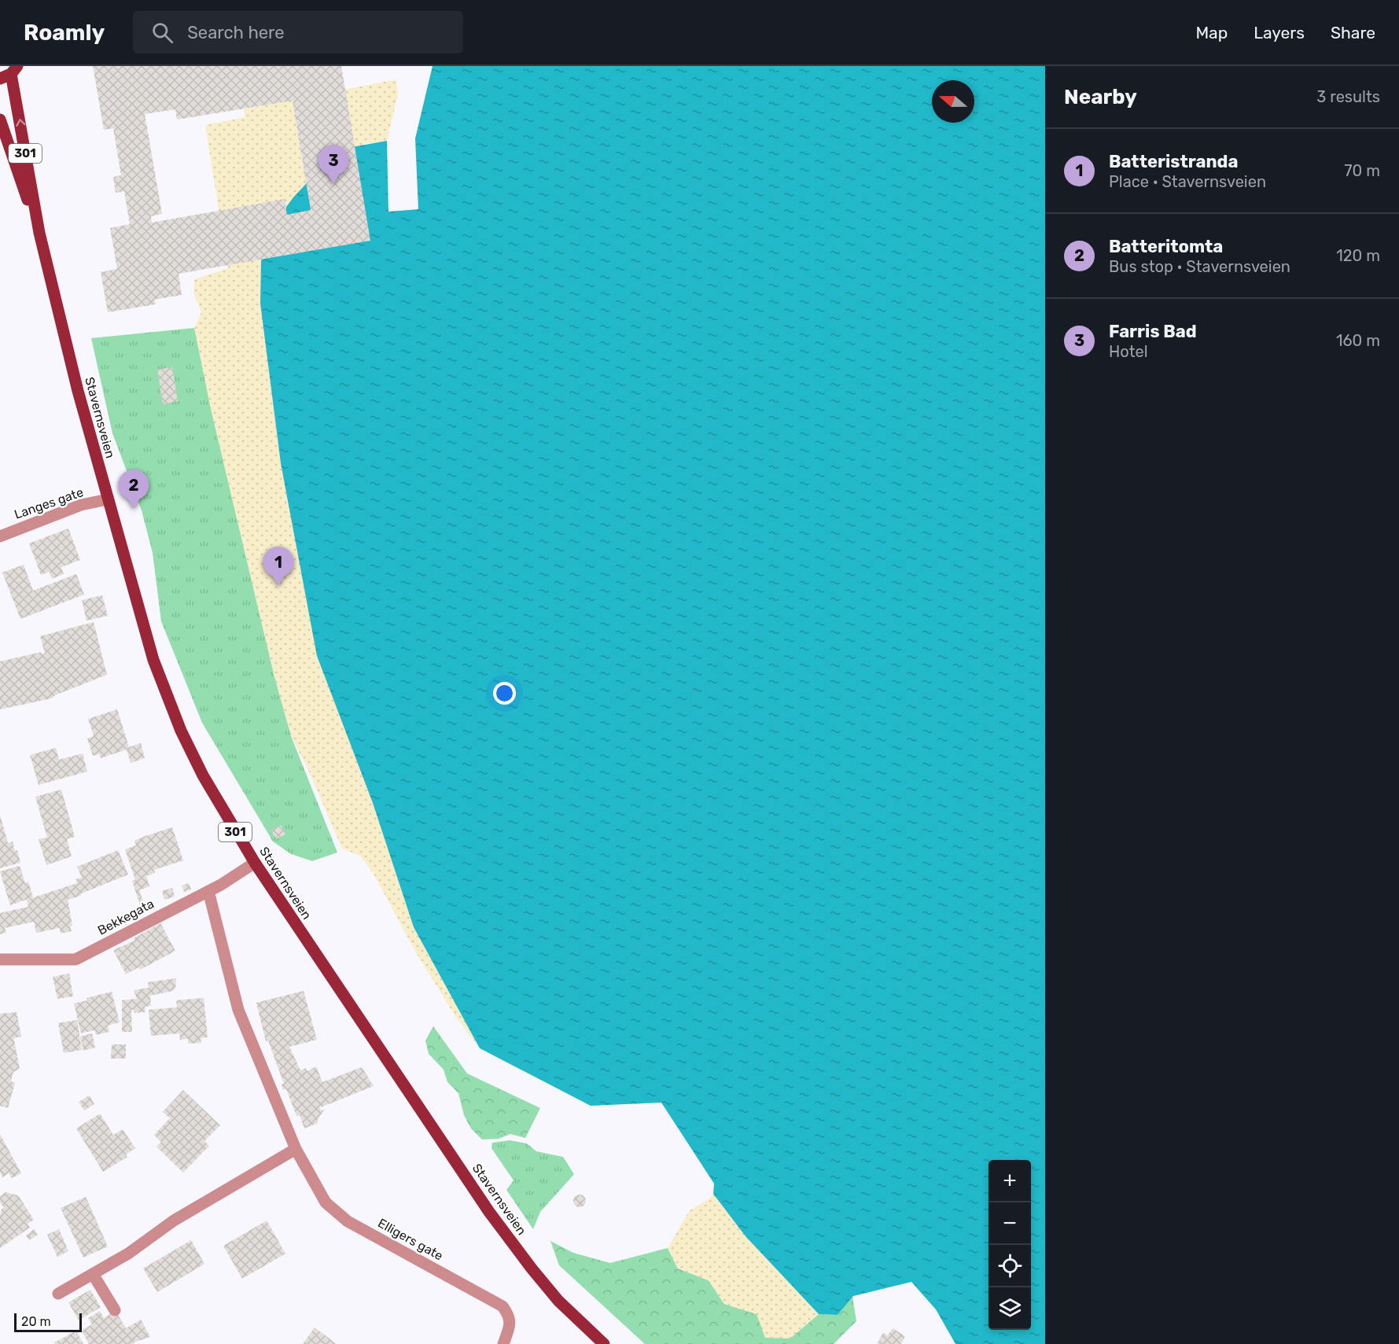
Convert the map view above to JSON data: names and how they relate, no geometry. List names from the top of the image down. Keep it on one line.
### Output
{"streets":{"main road":["301","Stavernsveien"],"street":["Langes gate","Bekkegata","Elligers gate"]},"crossings":[["Stavernsveien","Langes gate"],["Stavernsveien","Bekkegata"],["Bekkegata","Elligers gate"]],"scale_bar":"20 m","north":"left","page":{"header":"Roamly","search":"Search here","nav":["Map","Layers","Share"],"heading":["Nearby","3 results"],"list":[{"mark":"1","name":"Batteristranda","note":"Place · Stavernsveien","value":"70 m"},{"mark":"2","name":"Batteritomta","note":"Bus stop · Stavernsveien","value":"120 m"},{"mark":"3","name":"Farris Bad","note":"Hotel","value":"160 m"}],"pins":["3","2","1"],"map_buttons":["+","−"],"scale":"20 m"}}
